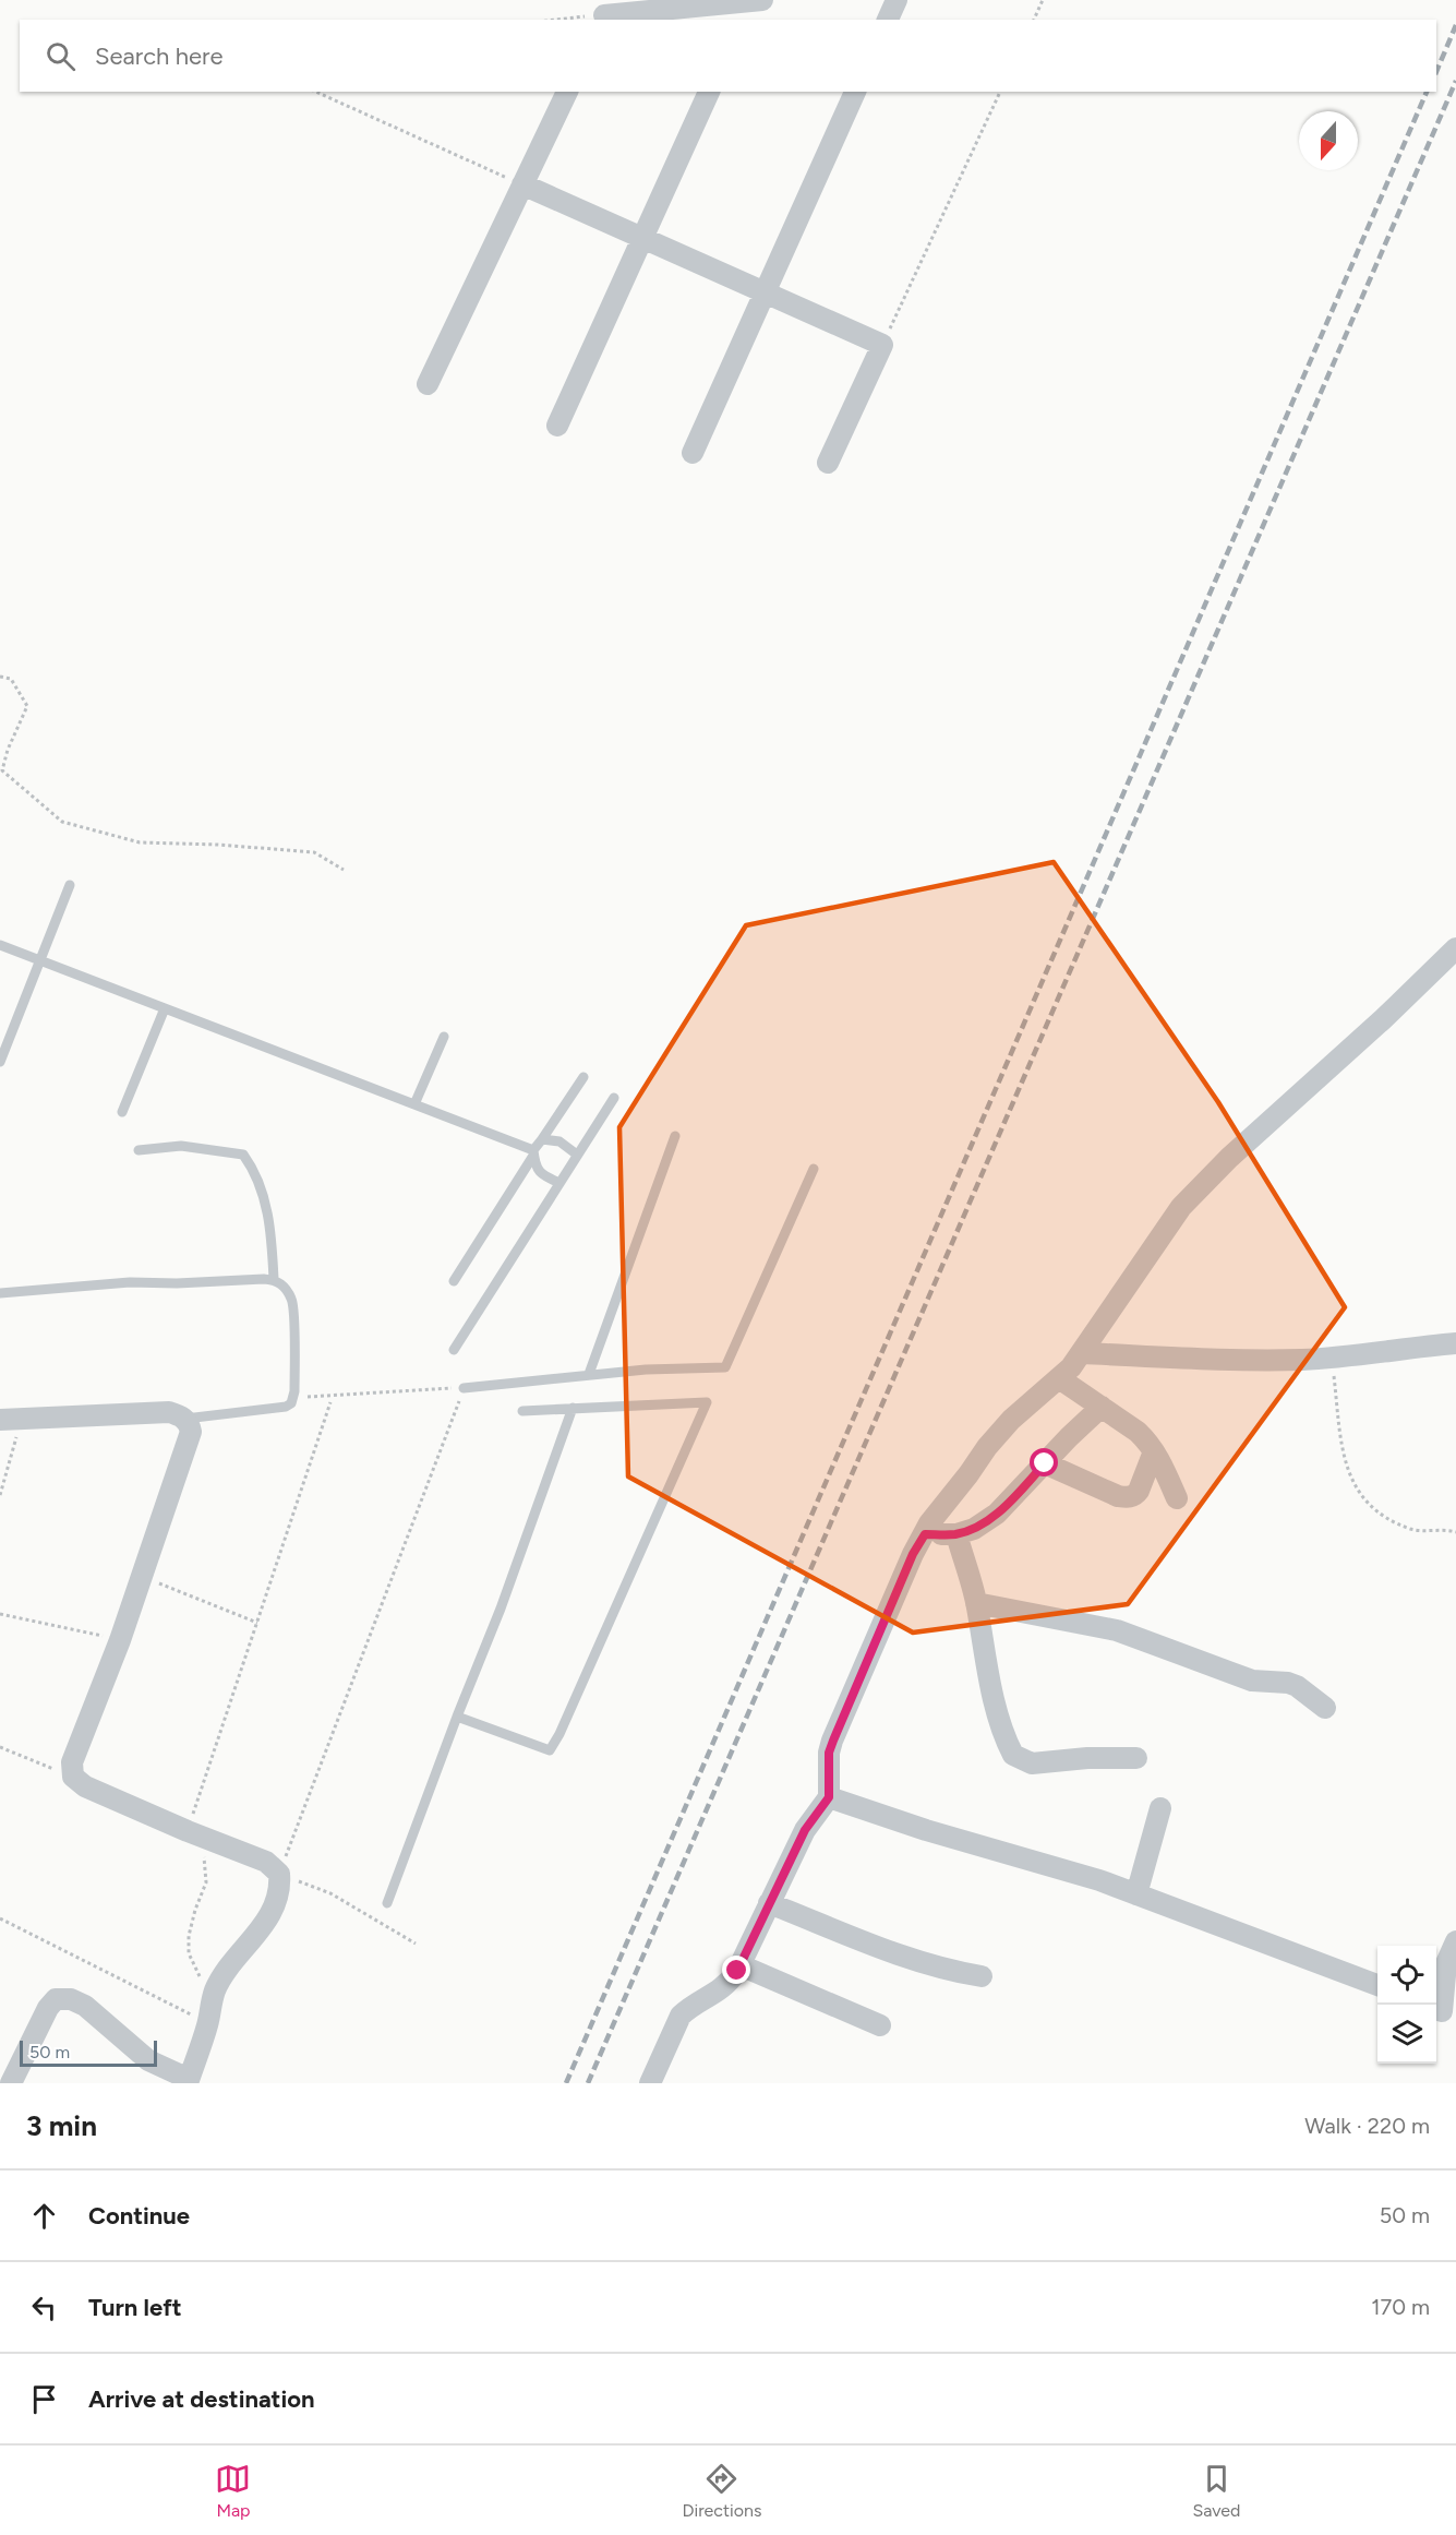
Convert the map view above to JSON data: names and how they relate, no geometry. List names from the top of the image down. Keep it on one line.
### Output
{"scale_bar":"50 m","north":"bottom","page":{"search":"Search here","scale":"50 m","heading":["3 min","Walk · 220 m"],"list":[["Continue","50 m"],["Turn left","170 m"],"Arrive at destination"],"nav":["Map","Directions","Saved"]}}
